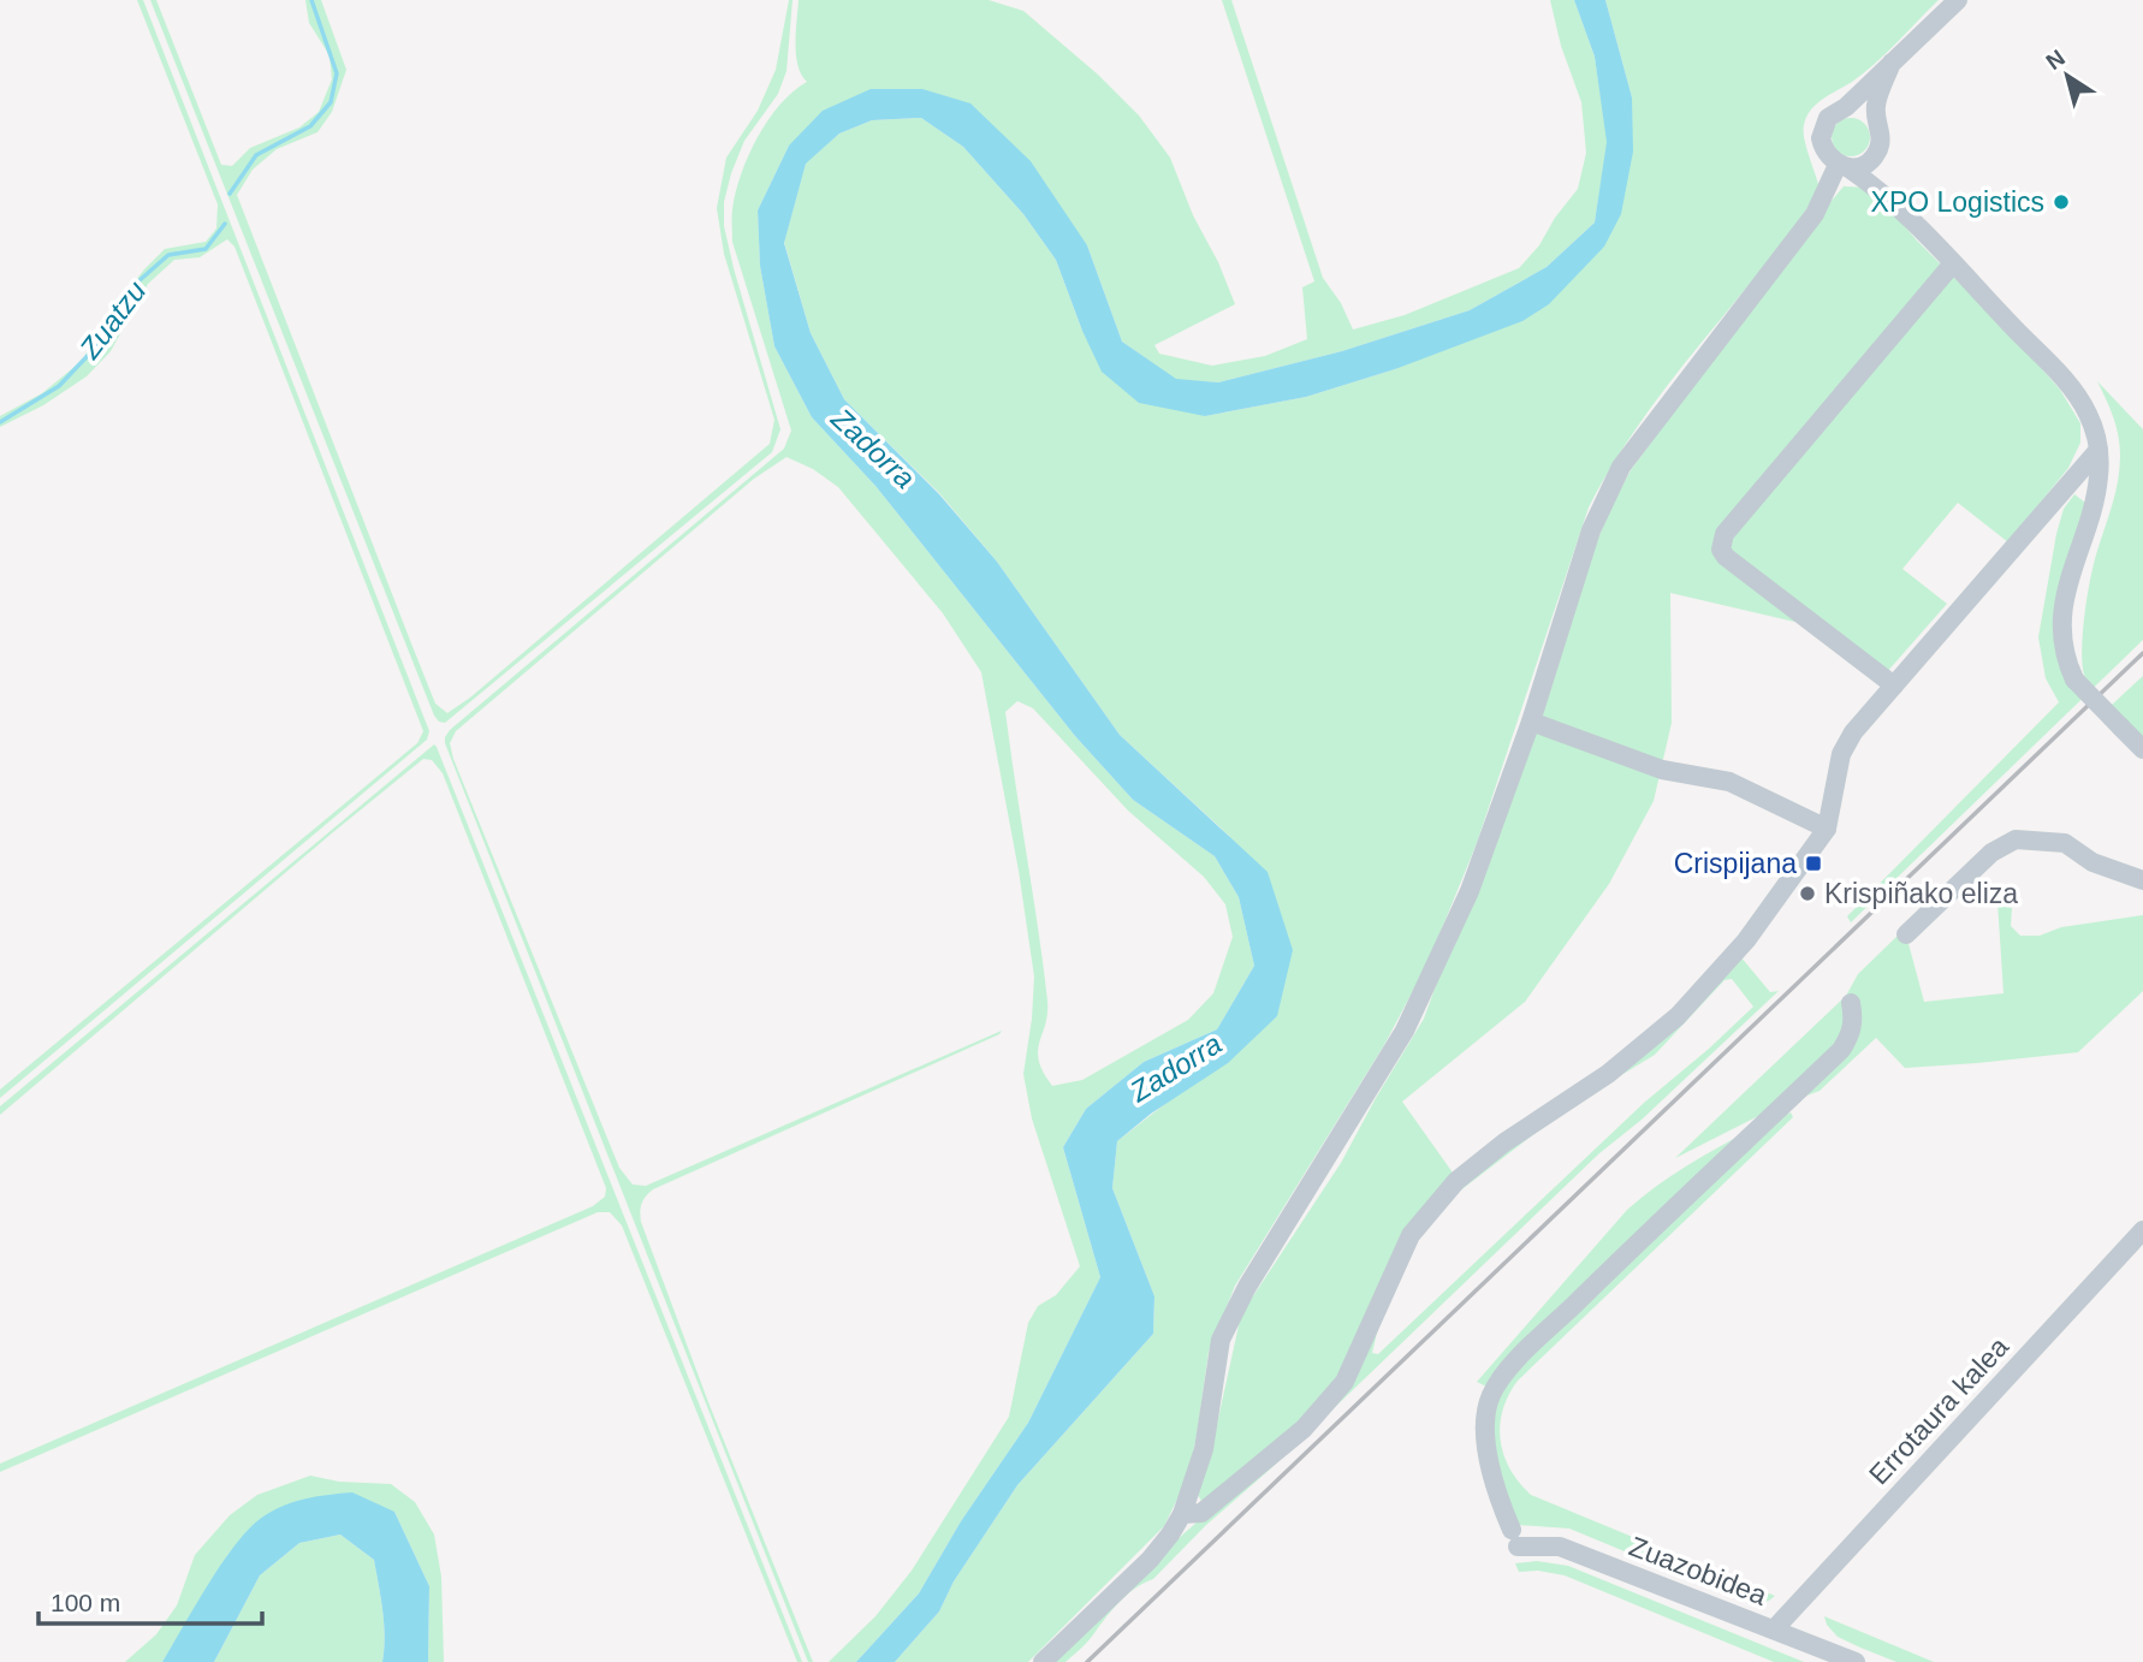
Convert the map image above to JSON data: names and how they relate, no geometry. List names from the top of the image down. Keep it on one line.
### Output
{"streets":{"street":["Errotaura kalea","Zuazobidea"]},"crossings":[["Errotaura kalea","Zuazobidea"]],"water":["Zuatzu","Zadorra"],"places":{"other":["XPO Logistics","Krispiñako eliza"],"transit":["Crispijana"]},"scale_bar":"100 m","north":"top left"}
